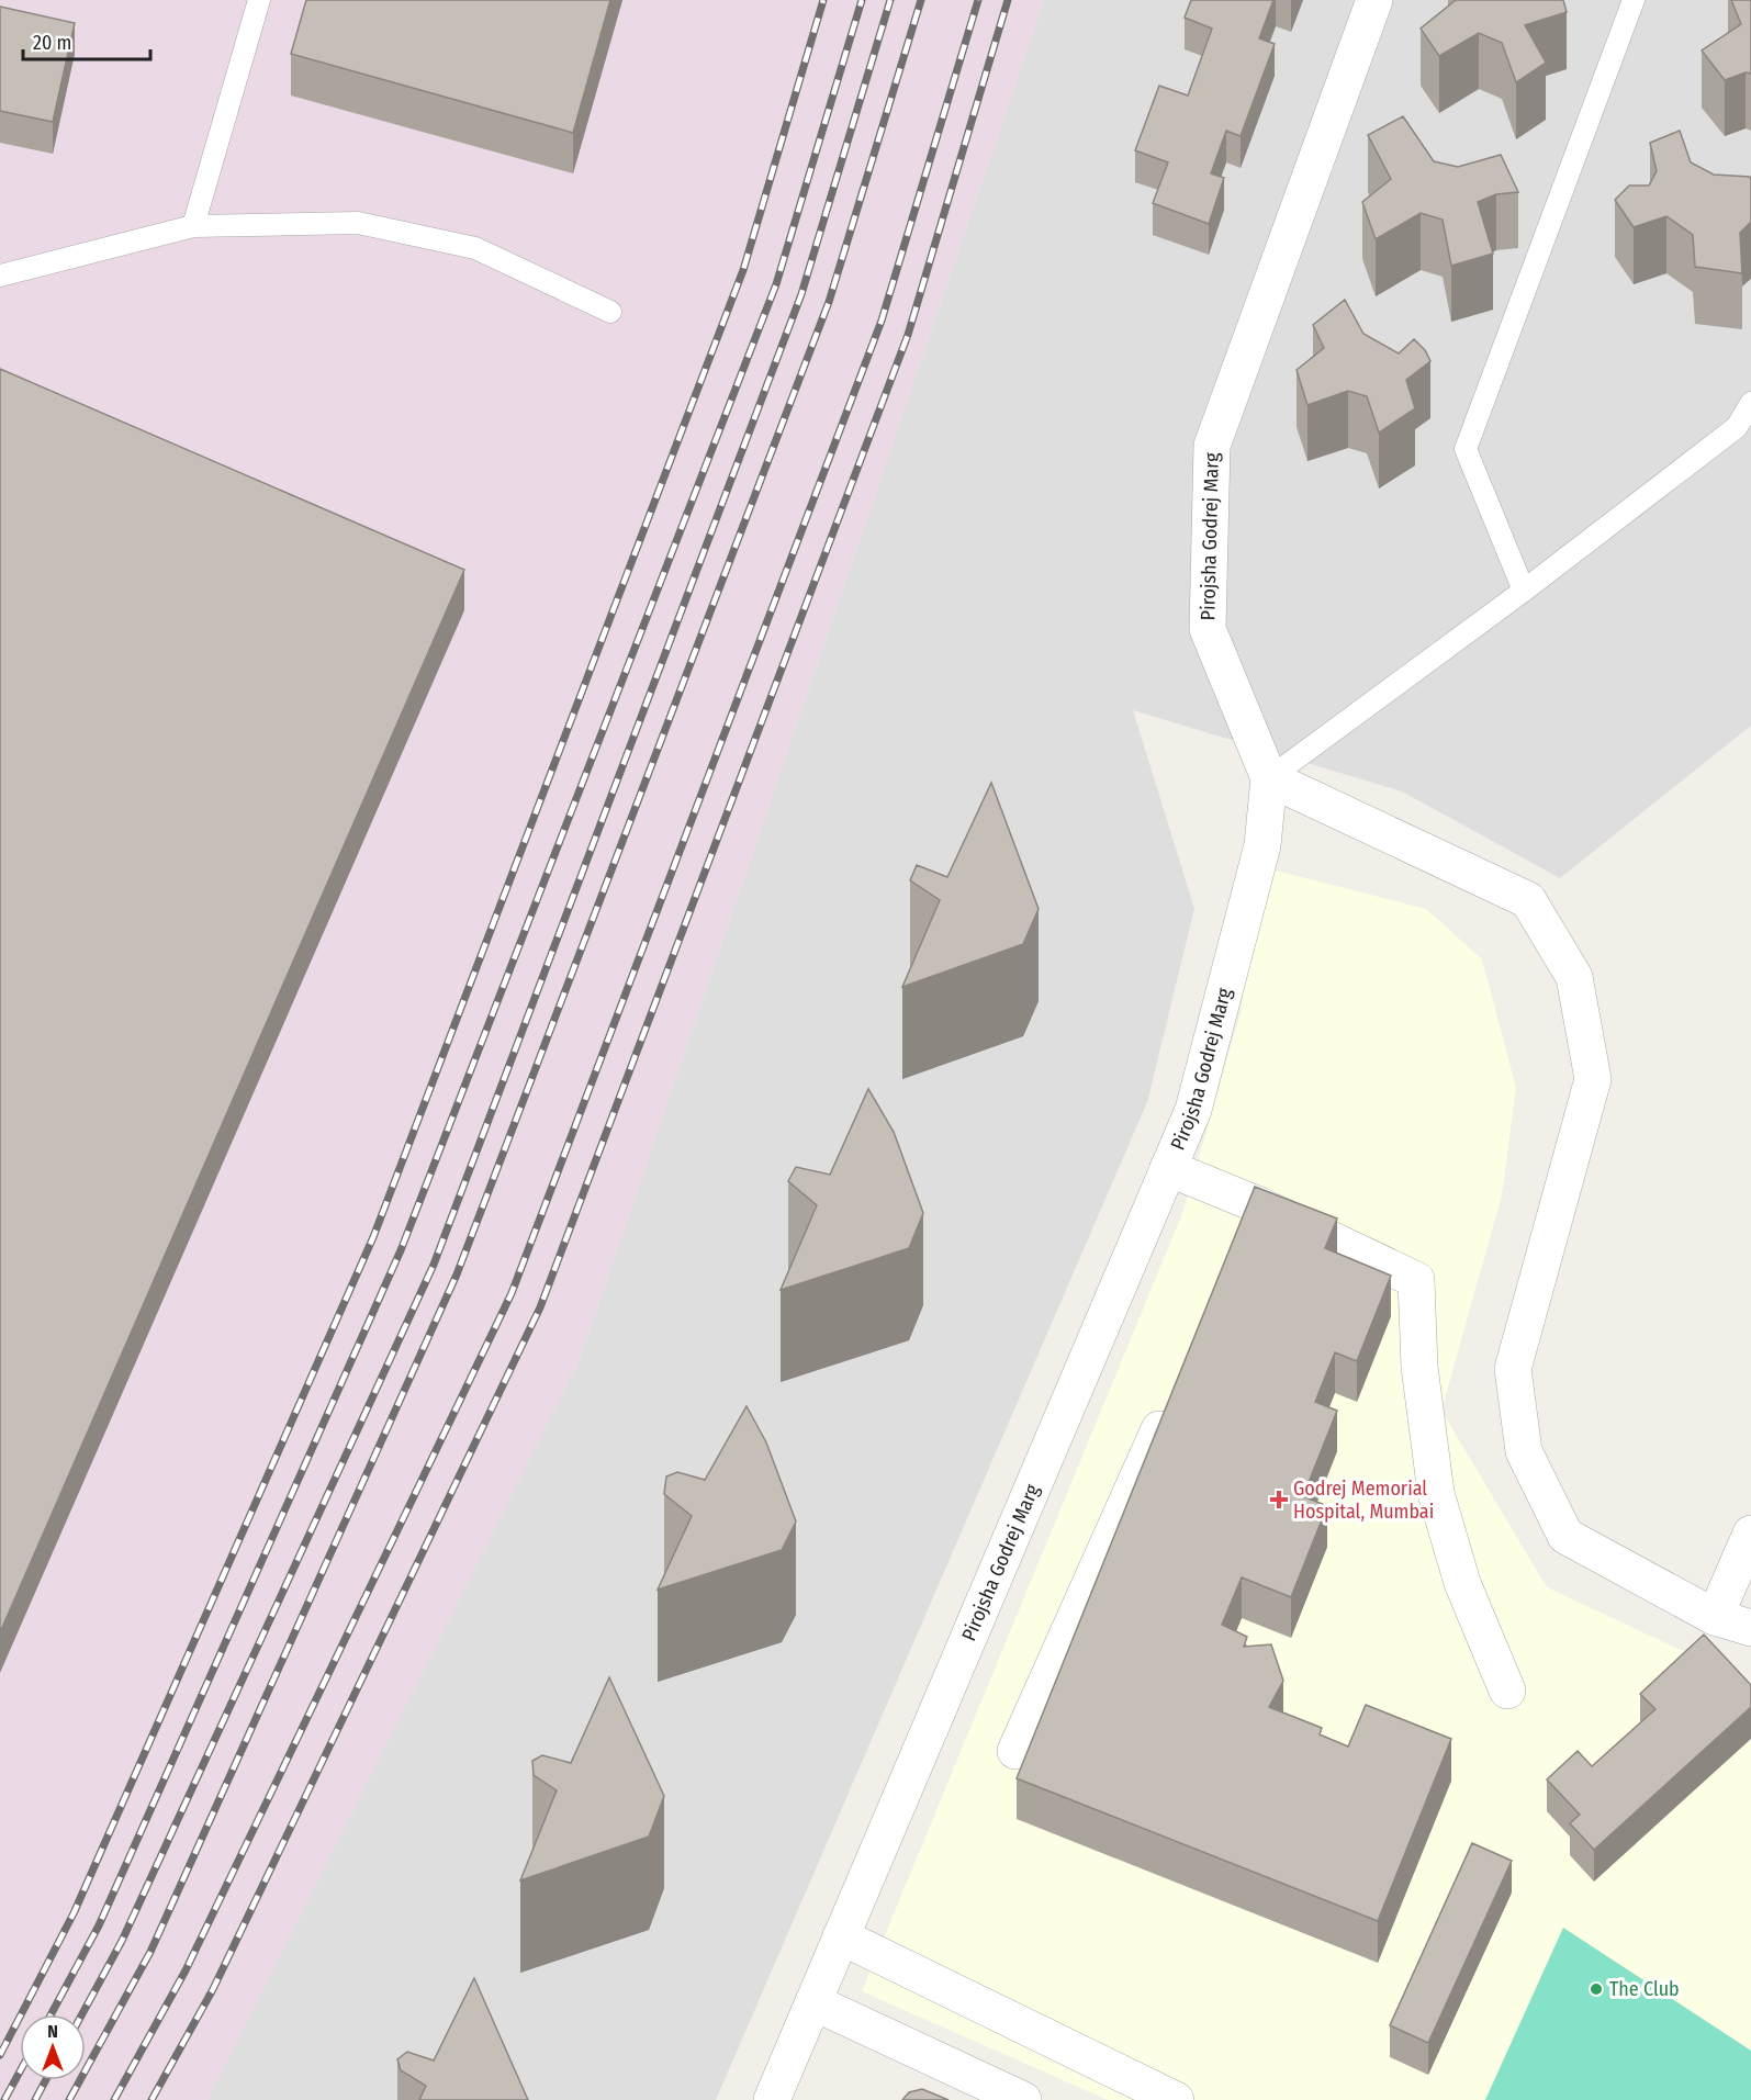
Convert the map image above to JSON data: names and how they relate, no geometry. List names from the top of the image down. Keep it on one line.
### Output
{"streets":{"street":["Pirojsha Godrej Marg"]},"places":{"health":["Godrej Memorial Hospital, Mumbai"],"other":["The Club"]},"scale_bar":"20 m","north":"top"}
